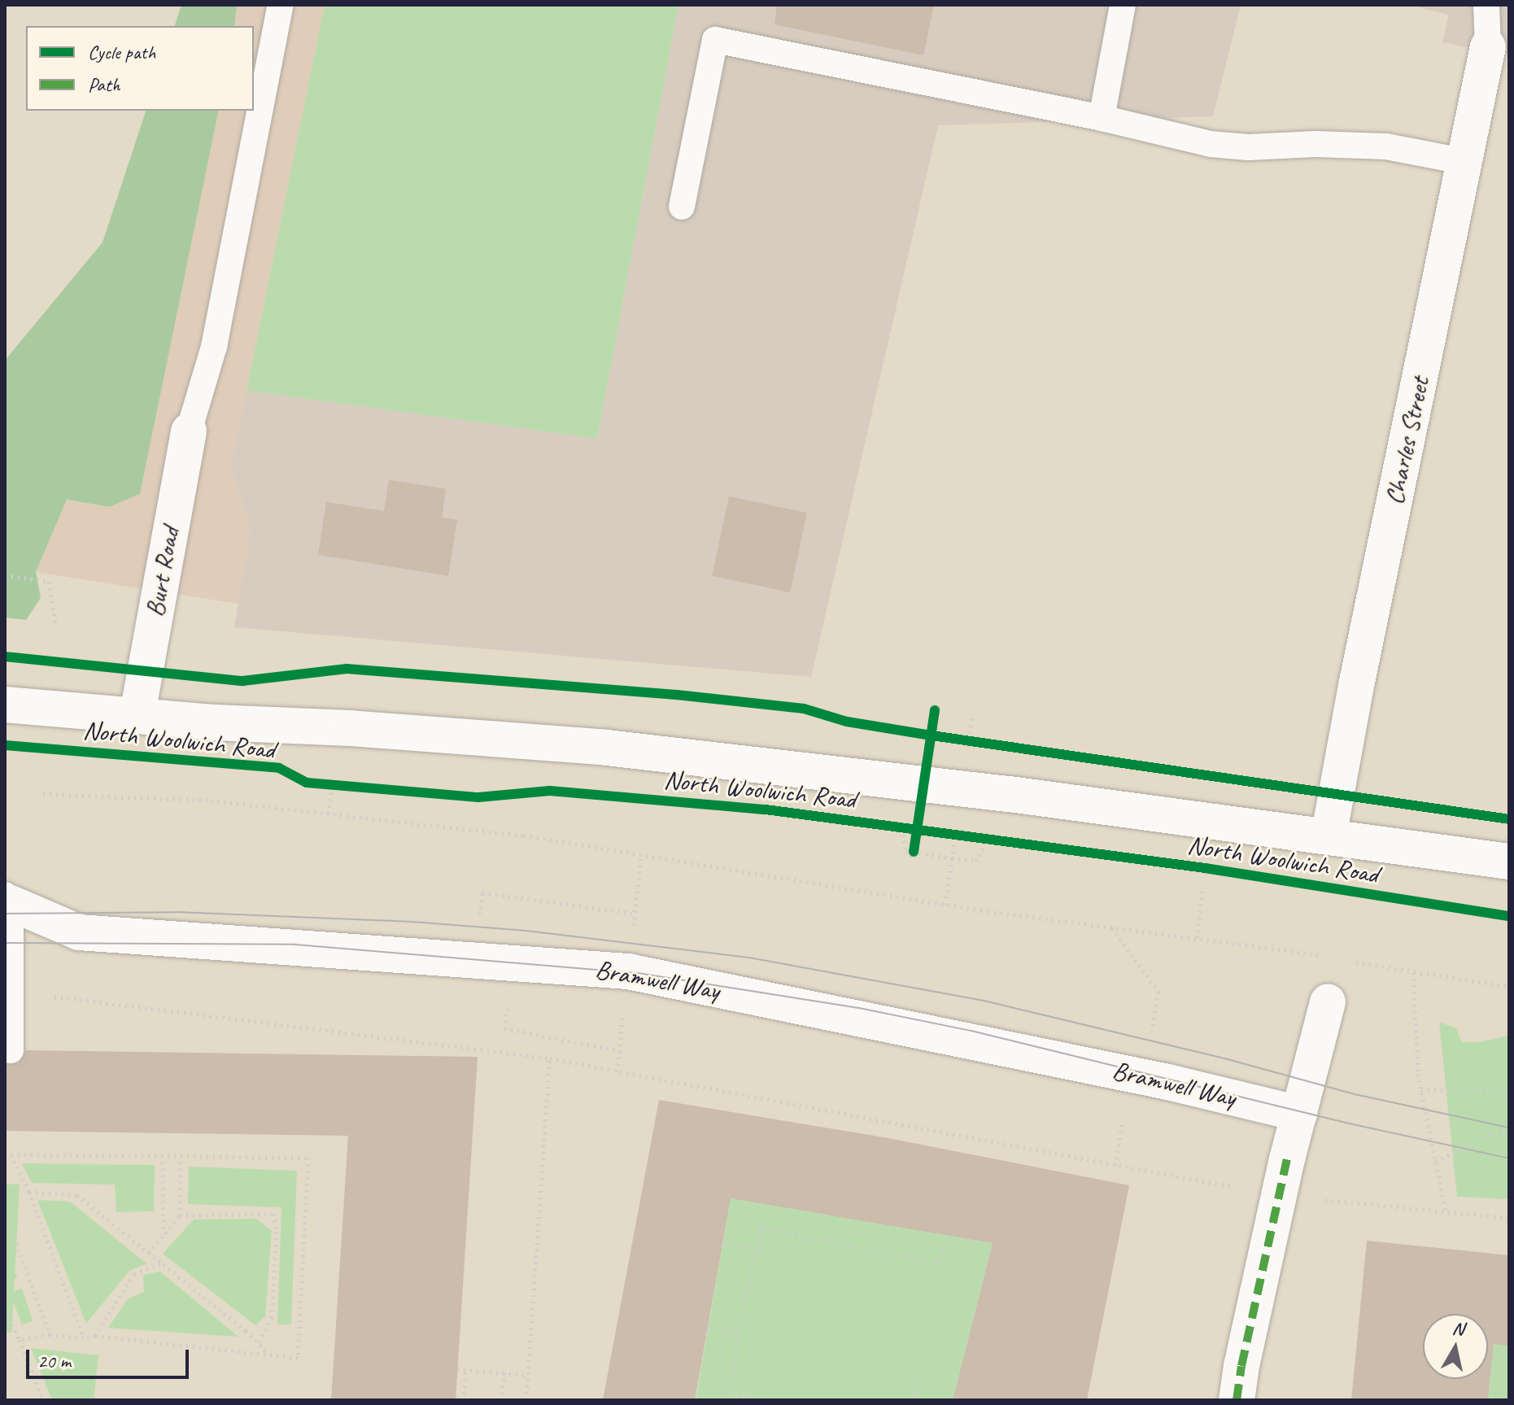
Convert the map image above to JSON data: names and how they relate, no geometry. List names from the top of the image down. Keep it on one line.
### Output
{"streets":{"street":["Charles Street","Burt Road","North Woolwich Road","Bramwell Way"]},"crossings":[["Charles Street","North Woolwich Road"],["Burt Road","North Woolwich Road"]],"legend":["Cycle path","Path"],"scale_bar":"20 m","north":"top"}
